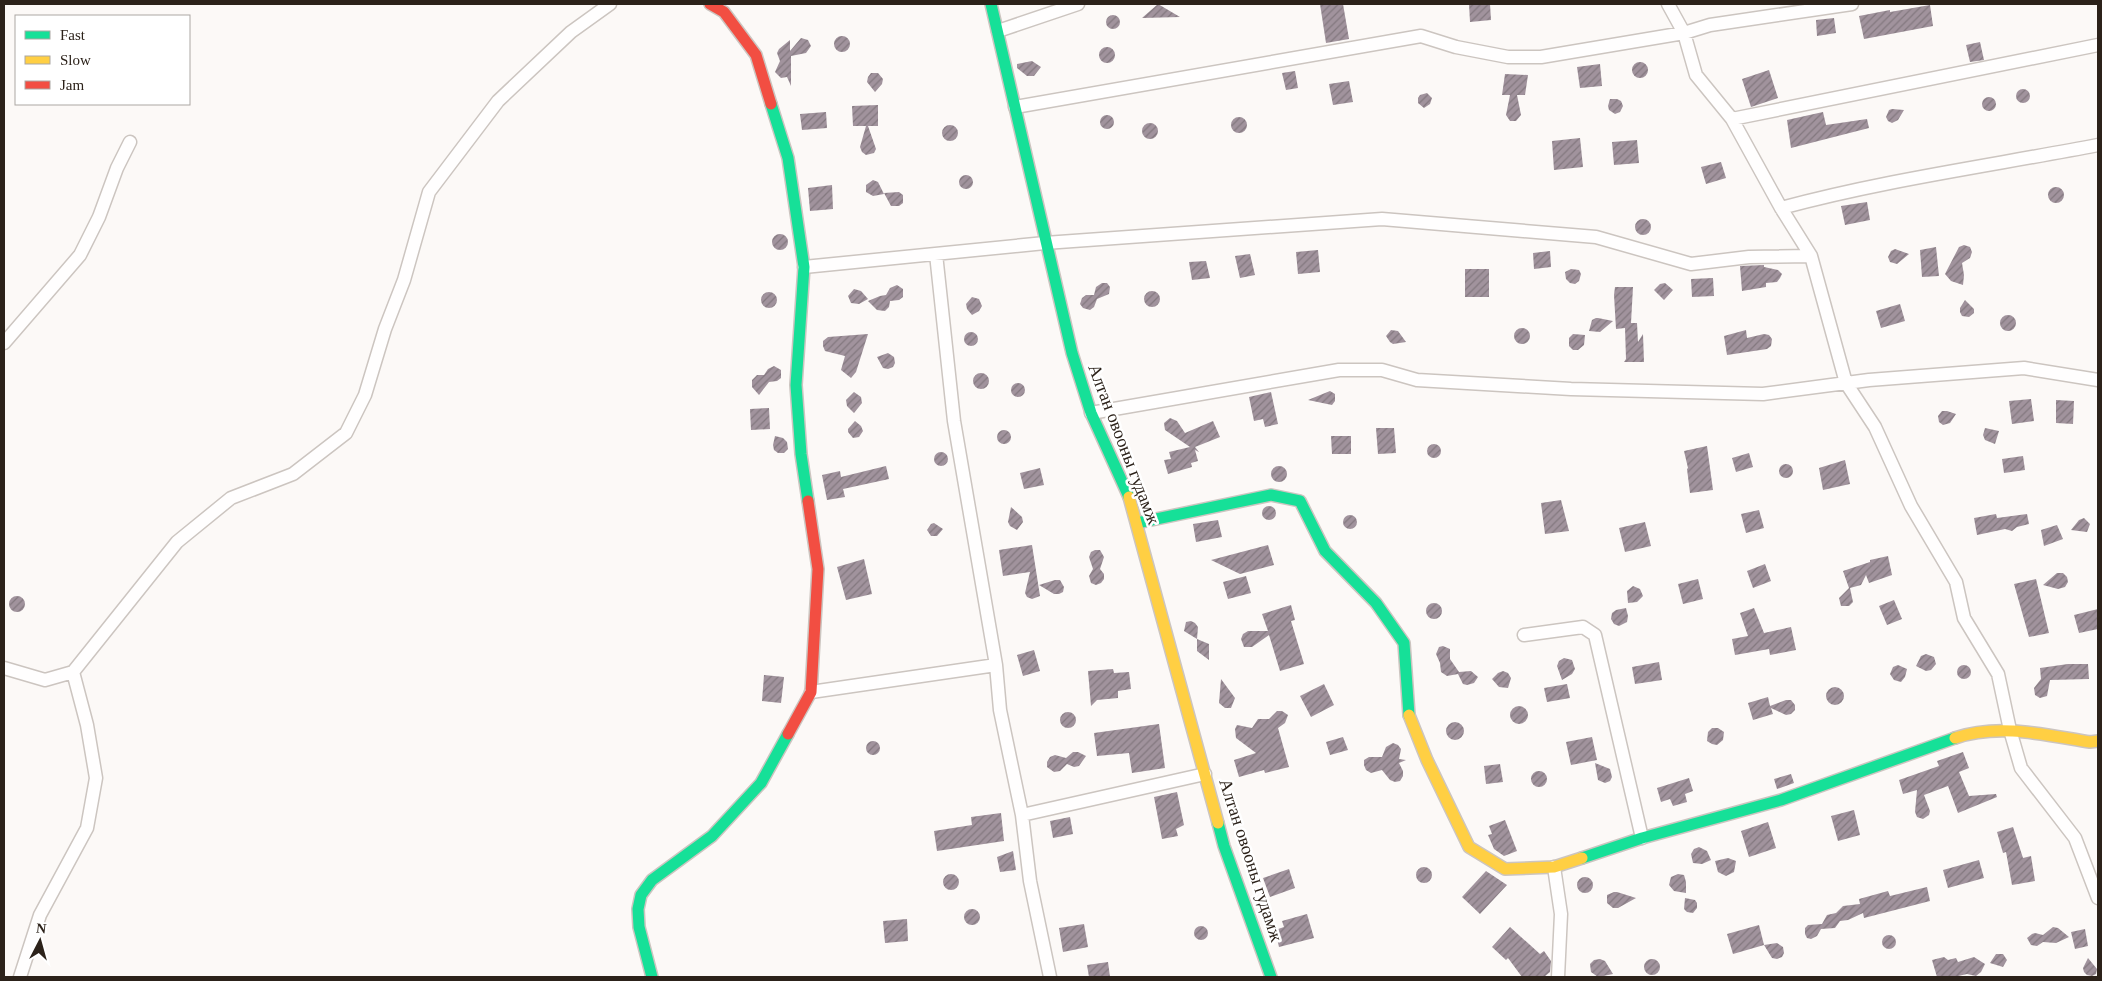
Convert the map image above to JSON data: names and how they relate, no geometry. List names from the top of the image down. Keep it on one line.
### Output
{"streets":{"street":["Алтан овооны гудамж"]},"legend":["Fast","Slow","Jam"],"north":"top"}
